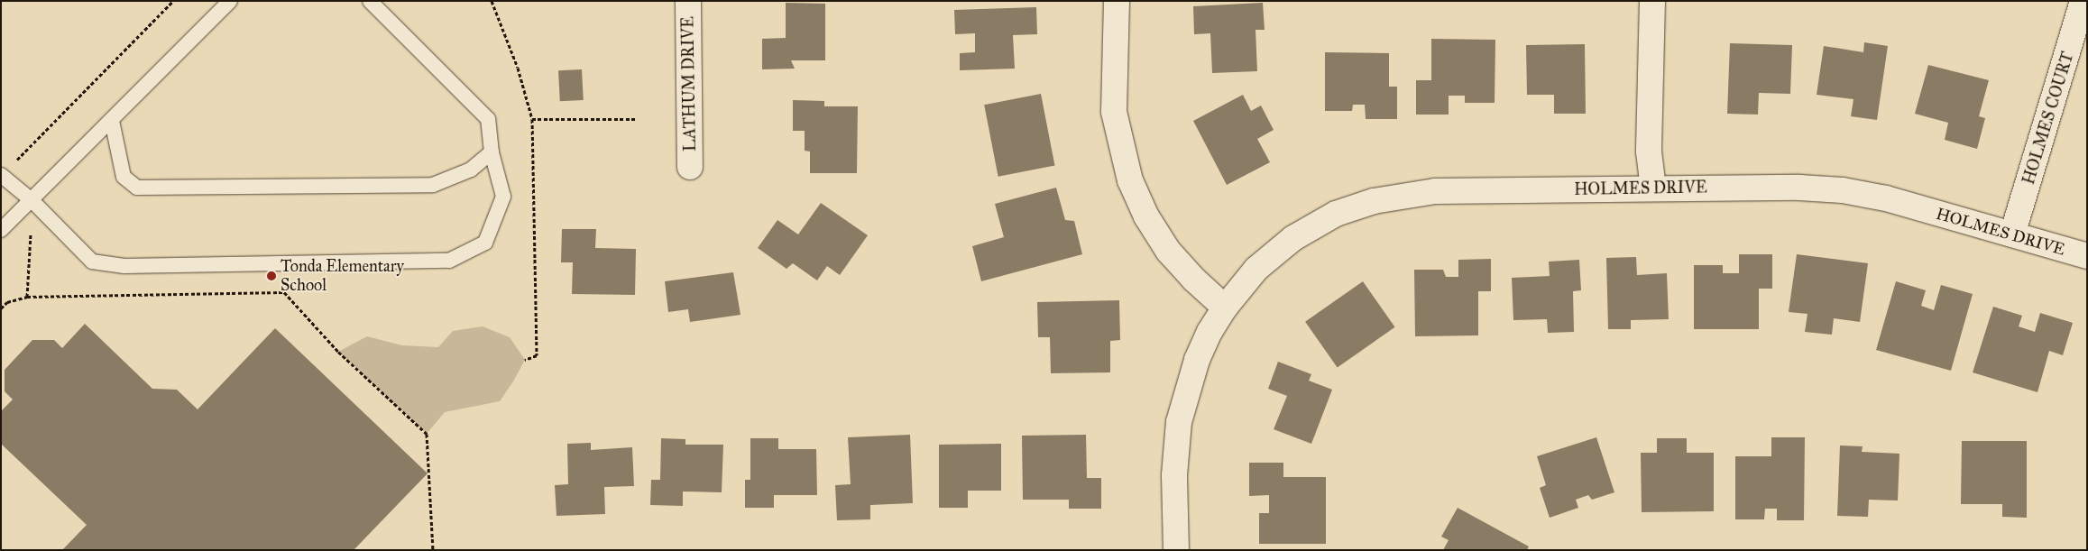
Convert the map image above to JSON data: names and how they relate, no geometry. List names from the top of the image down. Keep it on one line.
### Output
{"streets":{"street":["LATHUM DRIVE","HOLMES COURT","HOLMES DRIVE"]},"crossings":[["HOLMES COURT","HOLMES DRIVE"]],"places":["Tonda Elementary School"]}
